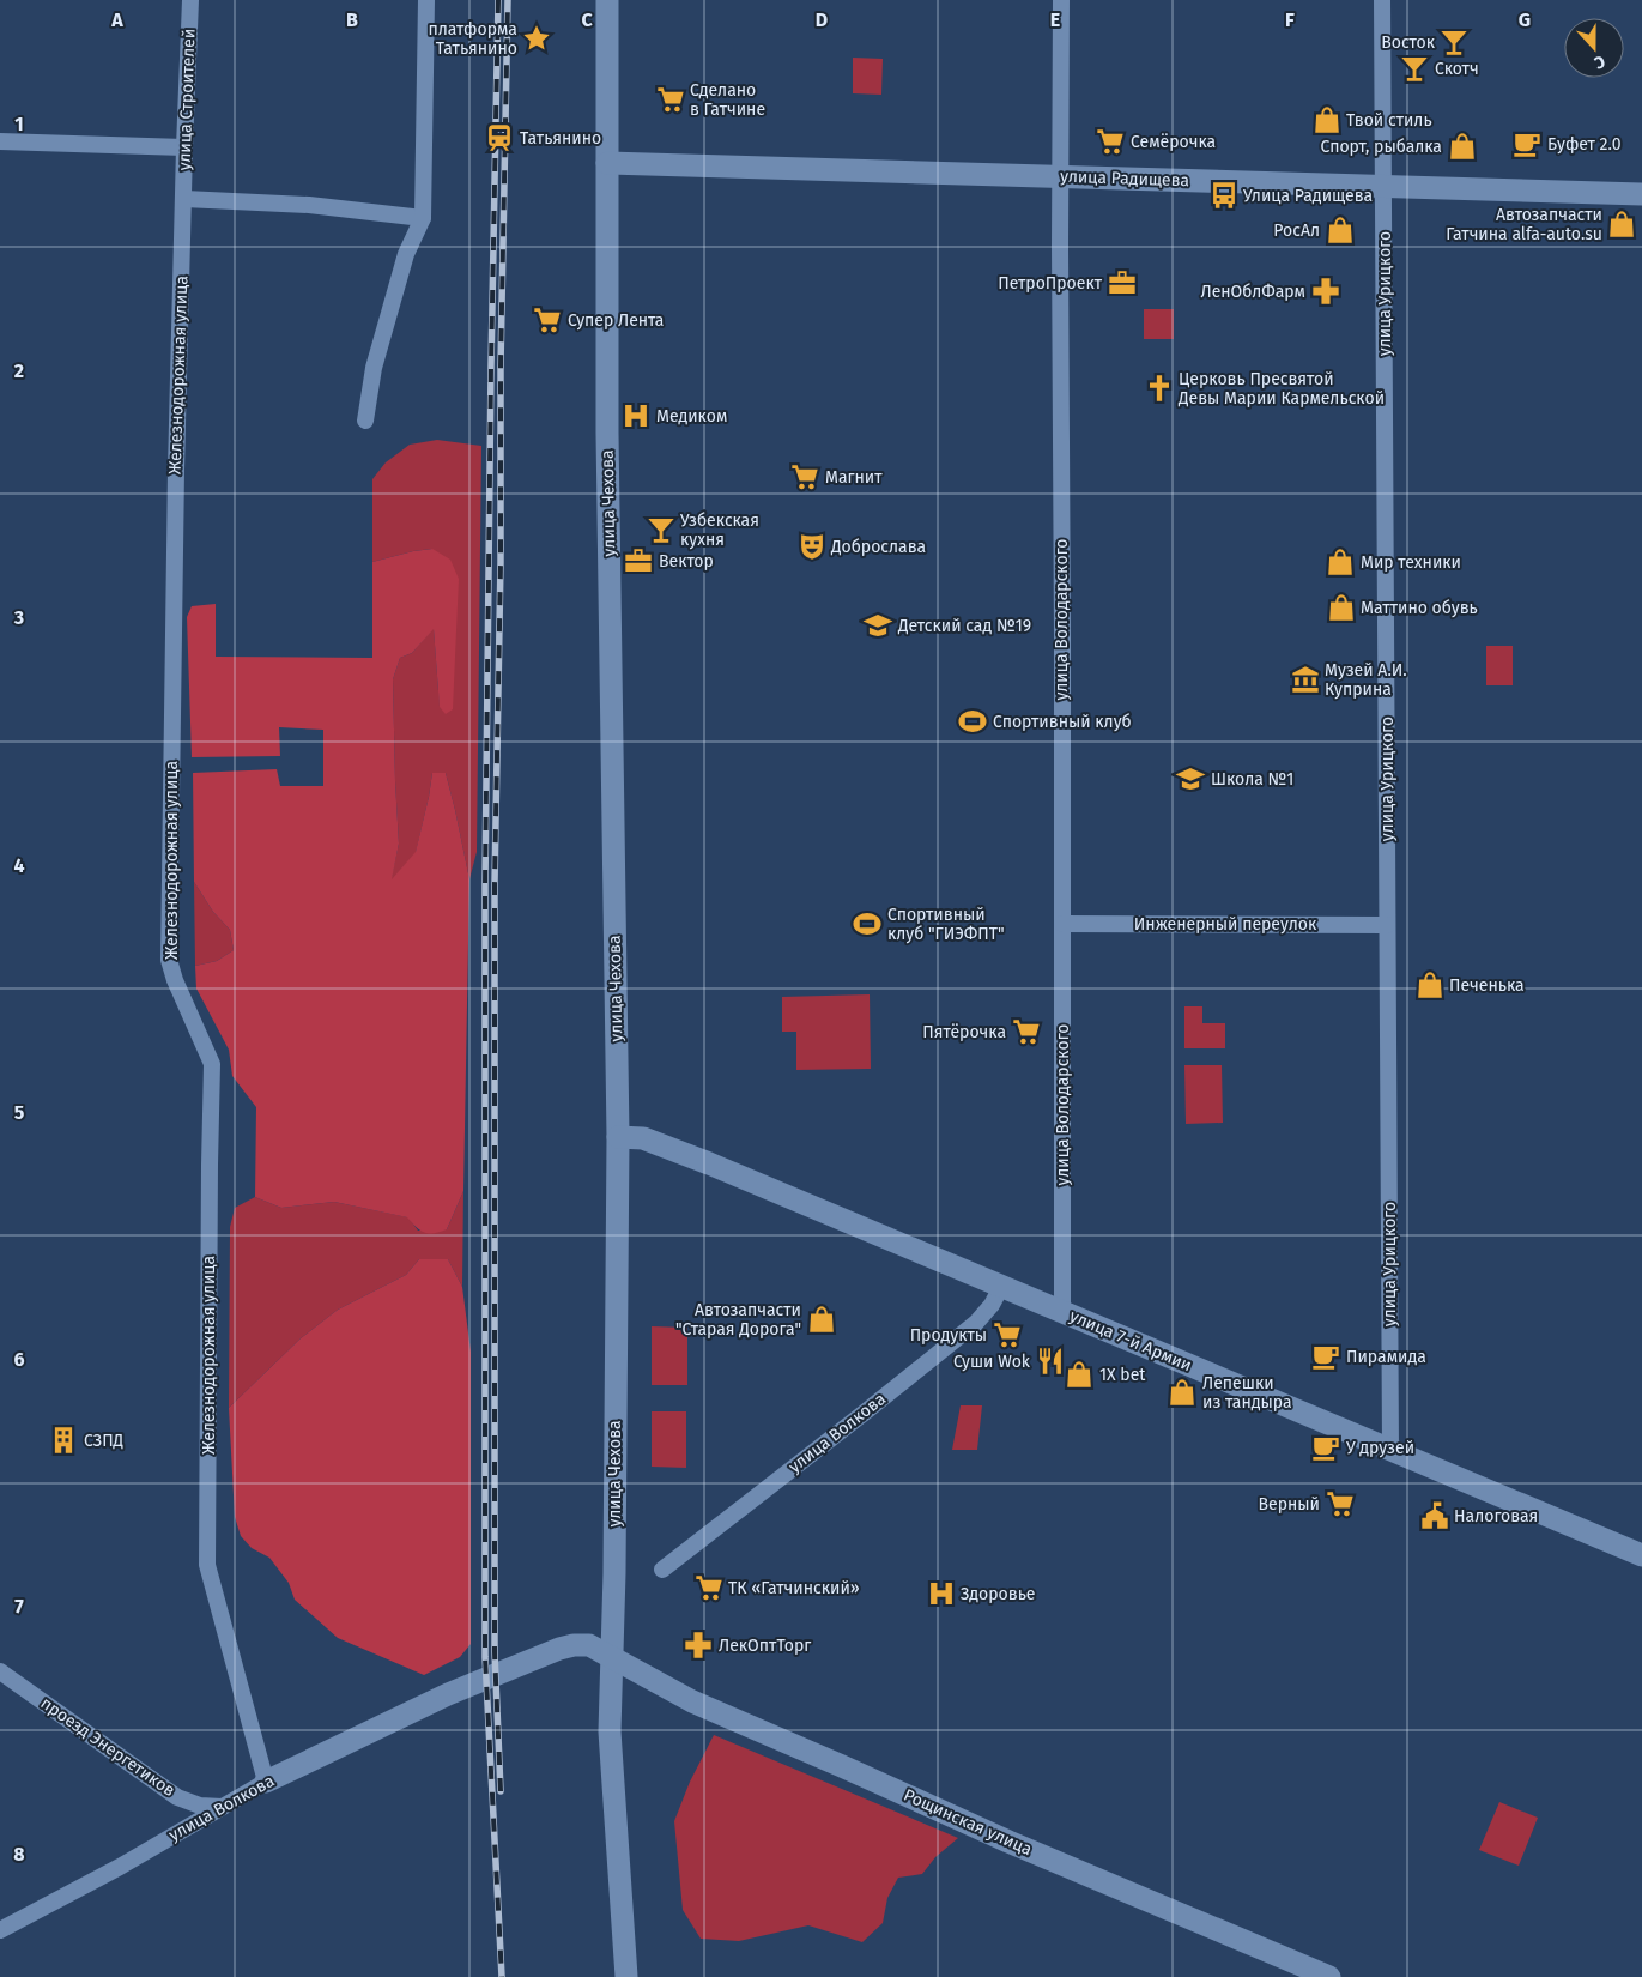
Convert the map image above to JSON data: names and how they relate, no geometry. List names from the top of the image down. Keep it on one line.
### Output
{"streets":{"street":["улица Строителей","улица Радищева","улица Урицкого","Железнодорожная улица","улица Чехова","улица Володарского","Инженерный переулок","улица 7-й Армии","улица Волкова","проезд Энергетиков","Рощинская улица"]},"crossings":[["улица Строителей","Железнодорожная улица"],["улица Радищева","улица Урицкого"],["улица Радищева","улица Чехова"],["улица Радищева","улица Володарского"],["улица Урицкого","Инженерный переулок"],["улица Урицкого","улица 7-й Армии"],["Железнодорожная улица","улица Волкова"],["улица Чехова","улица 7-й Армии"],["улица Чехова","Рощинская улица"],["улица Володарского","Инженерный переулок"],["улица Володарского","улица 7-й Армии"],["улица 7-й Армии","улица Волкова"],["улица Волкова","проезд Энергетиков"],["улица Волкова","Рощинская улица"]],"places":{"place":["платформа Татьянино"],"bar":["Восток","Скотч","Узбекская кухня"],"supermarket":["Сделано в Гатчине","Семёрочка","Супер Лента","Магнит","Пятёрочка","Продукты","Верный","ТК «Гатчинский»"],"shop":["Твой стиль","Спорт, рыбалка","Автозапчасти Гатчина alfa-auto.su","РосАл","Мир техники","Маттино обувь","Печенька","Автозапчасти \"Старая Дорога\"","1X bet","Лепешки из тандыра"],"station":["Татьянино"],"cafe":["Буфет 2.0","Пирамида","У друзей"],"bus stop":["Улица Радищева"],"office":["ПетроПроект","Вектор"],"pharmacy":["ЛенОблФарм","ЛекОптТорг"],"church":["Церковь Пресвятой Девы Марии Кармельской"],"hospital":["Медиком","Здоровье"],"theatre":["Доброслава"],"school or university":["Детский сад №19","Школа №1"],"museum":["Музей А.И. Куприна"],"sports":["Спортивный клуб","Спортивный клуб \"ГИЭФПТ\""],"restaurant":["Суши Wok"],"building":["СЗПД"],"public building":["Налоговая"]},"north":"bottom","grid":{"columns":["A","B","C","D","E","F","G"],"rows":["1","2","3","4","5","6","7","8"]}}
